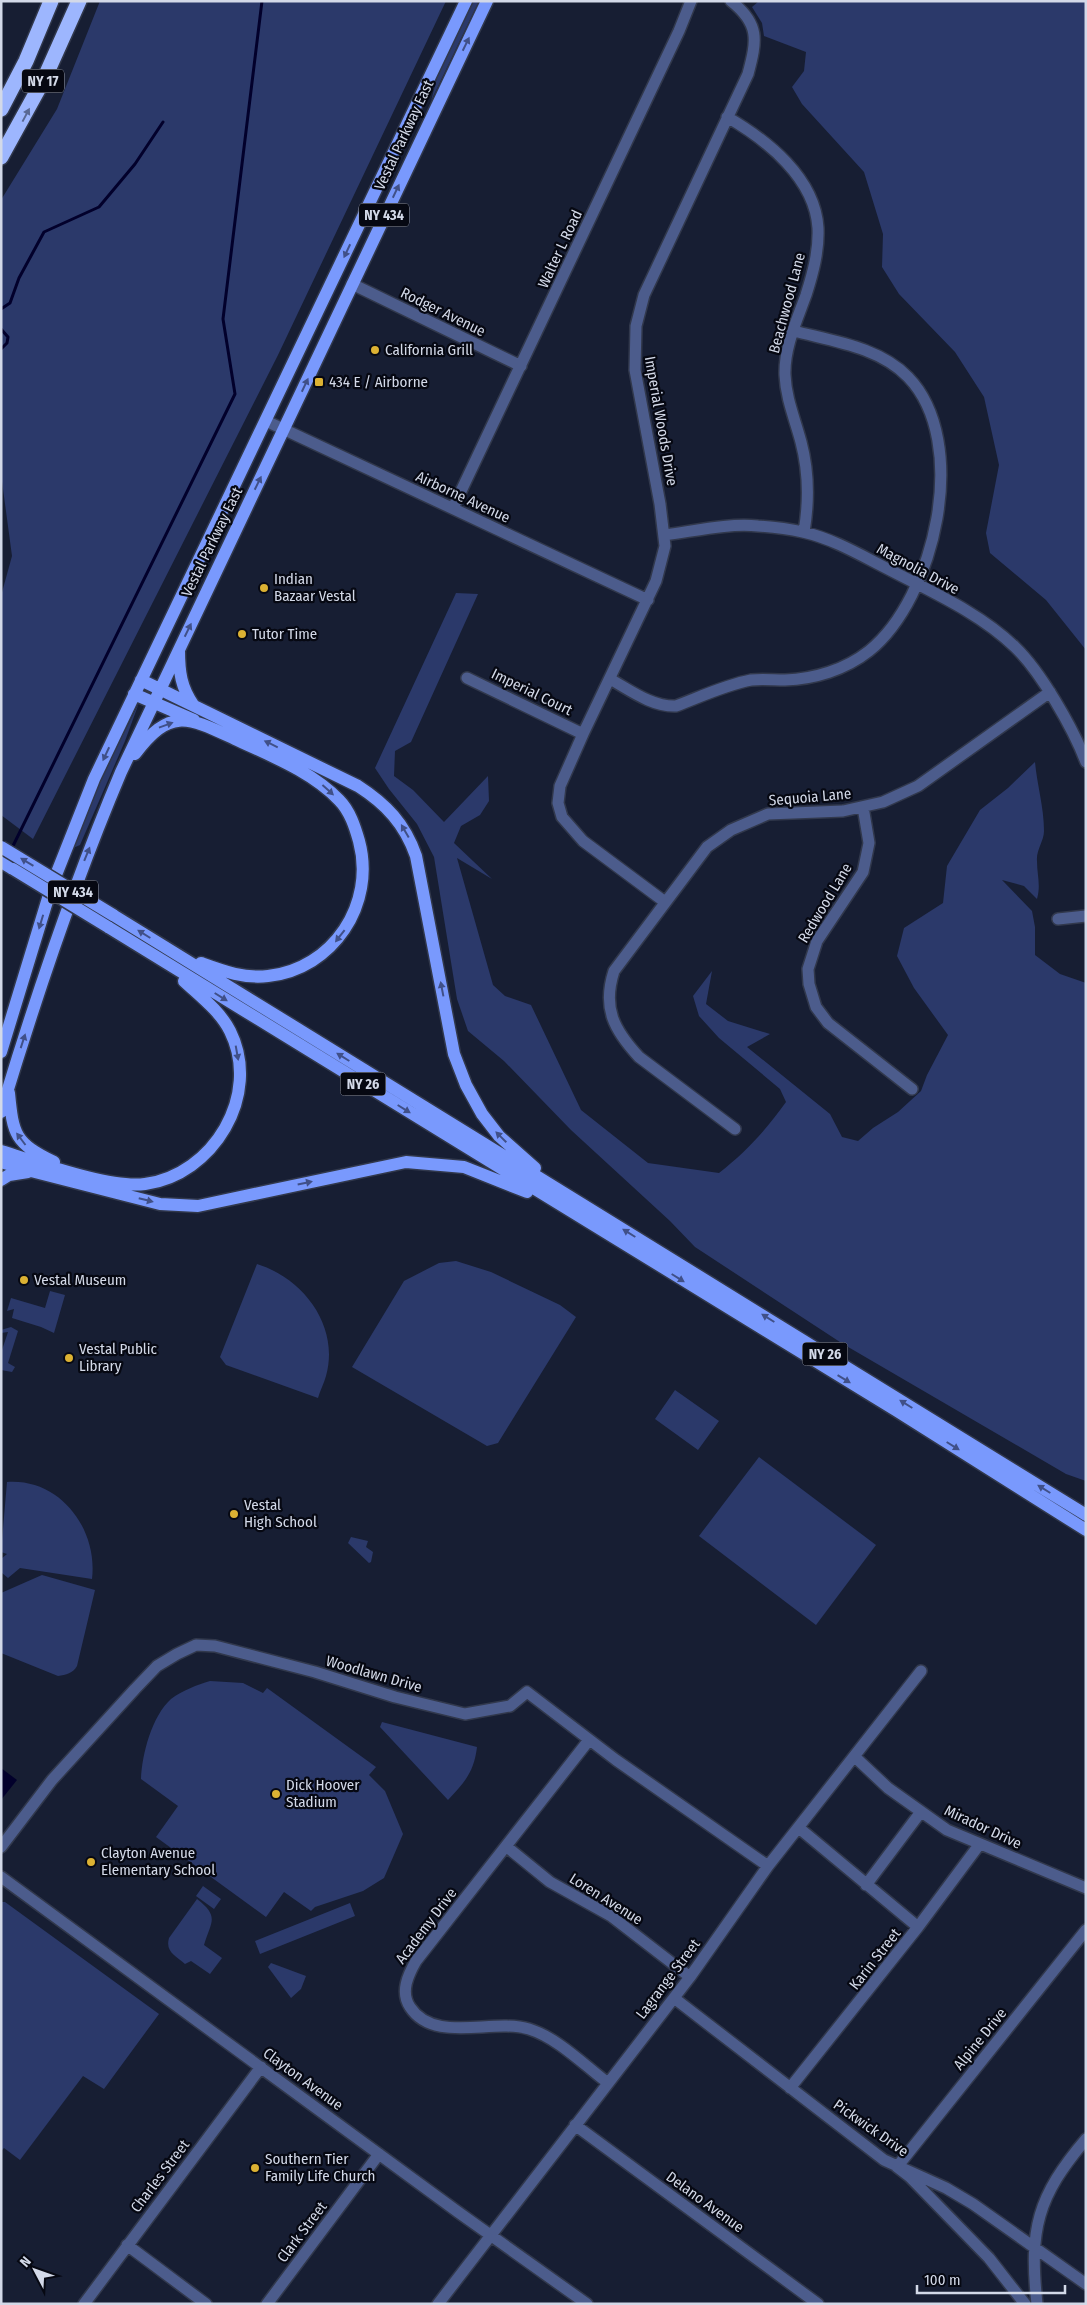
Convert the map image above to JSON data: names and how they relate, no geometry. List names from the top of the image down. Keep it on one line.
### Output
{"streets":{"highway":["NY 17"],"main road":["Vestal Parkway East","NY 434","NY 26"],"street":["Walter L Road","Beachwood Lane","Rodger Avenue","Imperial Woods Drive","Airborne Avenue","Magnolia Drive","Imperial Court","Sequoia Lane","Redwood Lane","Woodlawn Drive","Mirador Drive","Loren Avenue","Academy Drive","Karin Street","Lagrange Street","Alpine Drive","Clayton Avenue","Pickwick Drive","Charles Street","Delano Avenue","Clark Street"]},"crossings":[["Vestal Parkway East","Rodger Avenue"],["Vestal Parkway East","Airborne Avenue"],["Walter L Road","Rodger Avenue"],["Walter L Road","Airborne Avenue"],["Beachwood Lane","Imperial Woods Drive"],["Beachwood Lane","Magnolia Drive"],["Imperial Woods Drive","Airborne Avenue"],["Imperial Woods Drive","Magnolia Drive"],["Imperial Woods Drive","Imperial Court"],["Imperial Woods Drive","Sequoia Lane"],["Magnolia Drive","Sequoia Lane"],["Sequoia Lane","Redwood Lane"],["Woodlawn Drive","Academy Drive"],["Woodlawn Drive","Lagrange Street"],["Mirador Drive","Karin Street"],["Mirador Drive","Lagrange Street"],["Loren Avenue","Academy Drive"],["Loren Avenue","Lagrange Street"],["Academy Drive","Lagrange Street"],["Karin Street","Pickwick Drive"],["Lagrange Street","Clayton Avenue"],["Lagrange Street","Pickwick Drive"],["Lagrange Street","Delano Avenue"],["Alpine Drive","Pickwick Drive"],["Clayton Avenue","Charles Street"],["Clayton Avenue","Clark Street"]],"places":{"other":["California Grill","Indian Bazaar Vestal","Tutor Time","Vestal Museum","Vestal Public Library","Vestal High School","Dick Hoover Stadium","Clayton Avenue Elementary School","Southern Tier Family Life Church"],"transit":["434 E / Airborne"]},"scale_bar":"100 m","north":"top left"}
